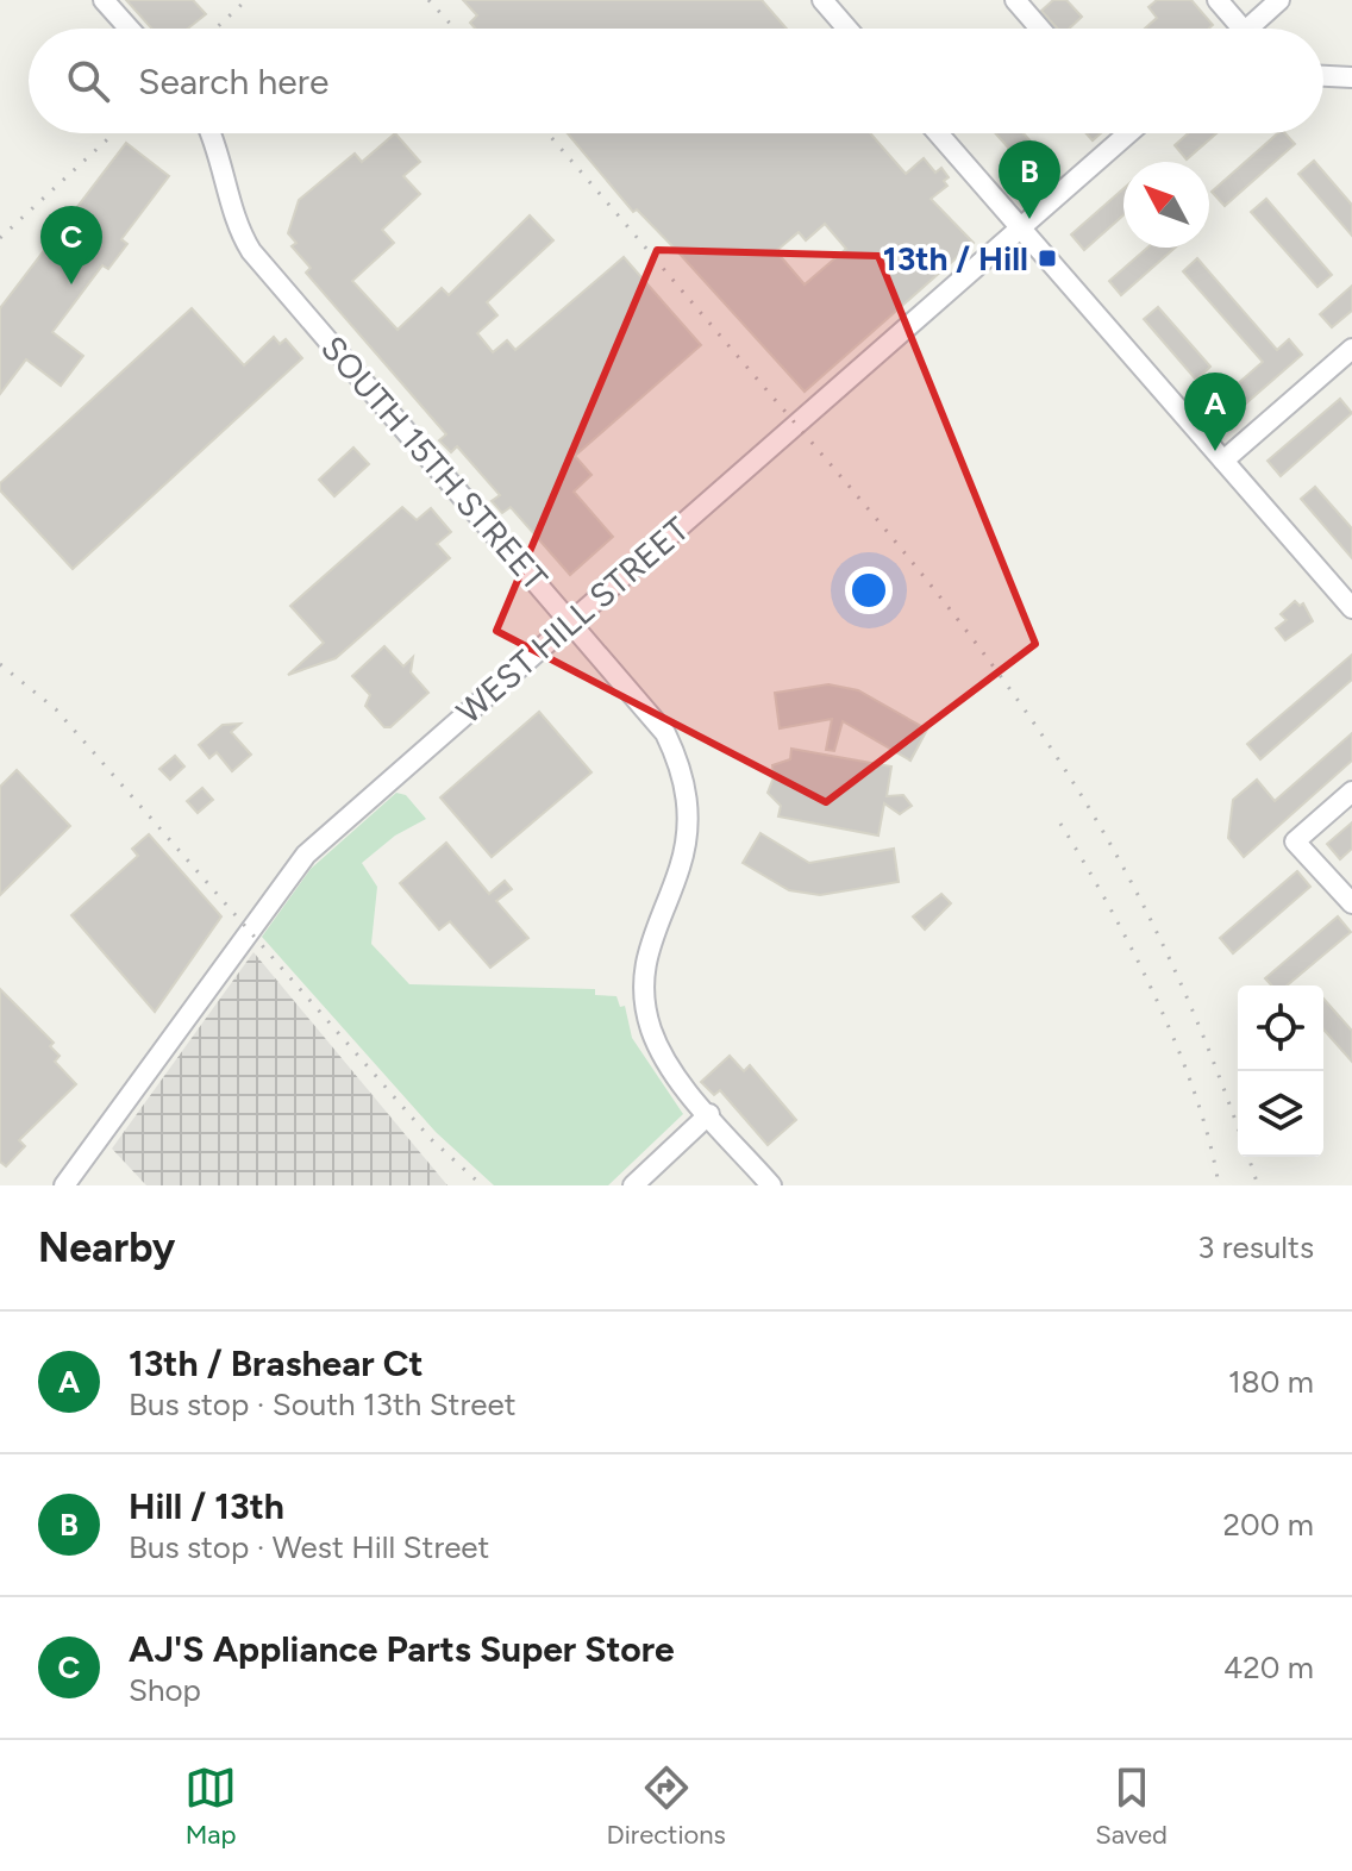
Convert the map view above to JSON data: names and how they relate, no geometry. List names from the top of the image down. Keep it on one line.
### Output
{"streets":{"street":["SOUTH 15TH STREET","WEST HILL STREET"]},"crossings":[["SOUTH 15TH STREET","WEST HILL STREET"]],"places":{"transit":["13th / Hill"]},"north":"top left","page":{"search":"Search here","pins":["B","C","A"],"heading":["Nearby","3 results"],"list":[{"mark":"A","name":"13th / Brashear Ct","note":"Bus stop · South 13th Street","value":"180 m"},{"mark":"B","name":"Hill / 13th","note":"Bus stop · West Hill Street","value":"200 m"},{"mark":"C","name":"AJ'S Appliance Parts Super Store","note":"Shop","value":"420 m"}],"nav":["Map","Directions","Saved"]}}
